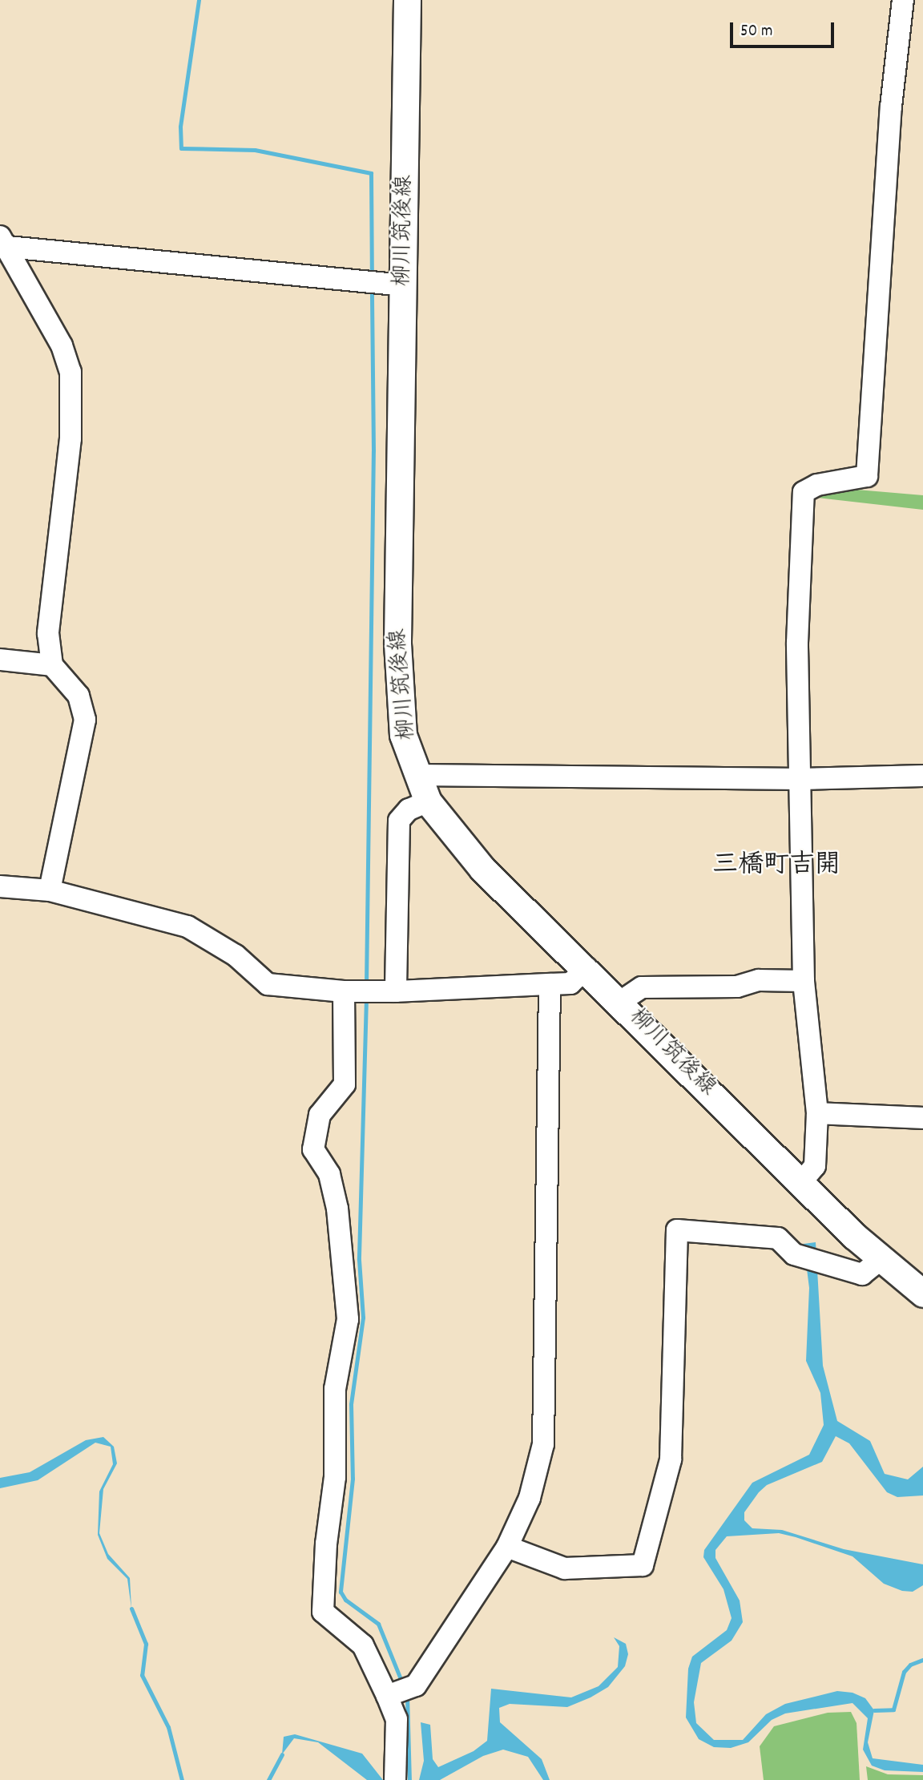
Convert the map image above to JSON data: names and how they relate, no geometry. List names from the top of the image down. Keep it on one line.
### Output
{"streets":{"main road":["柳川筑後線"]},"districts":["三橋町吉開"],"scale_bar":"50 m"}
